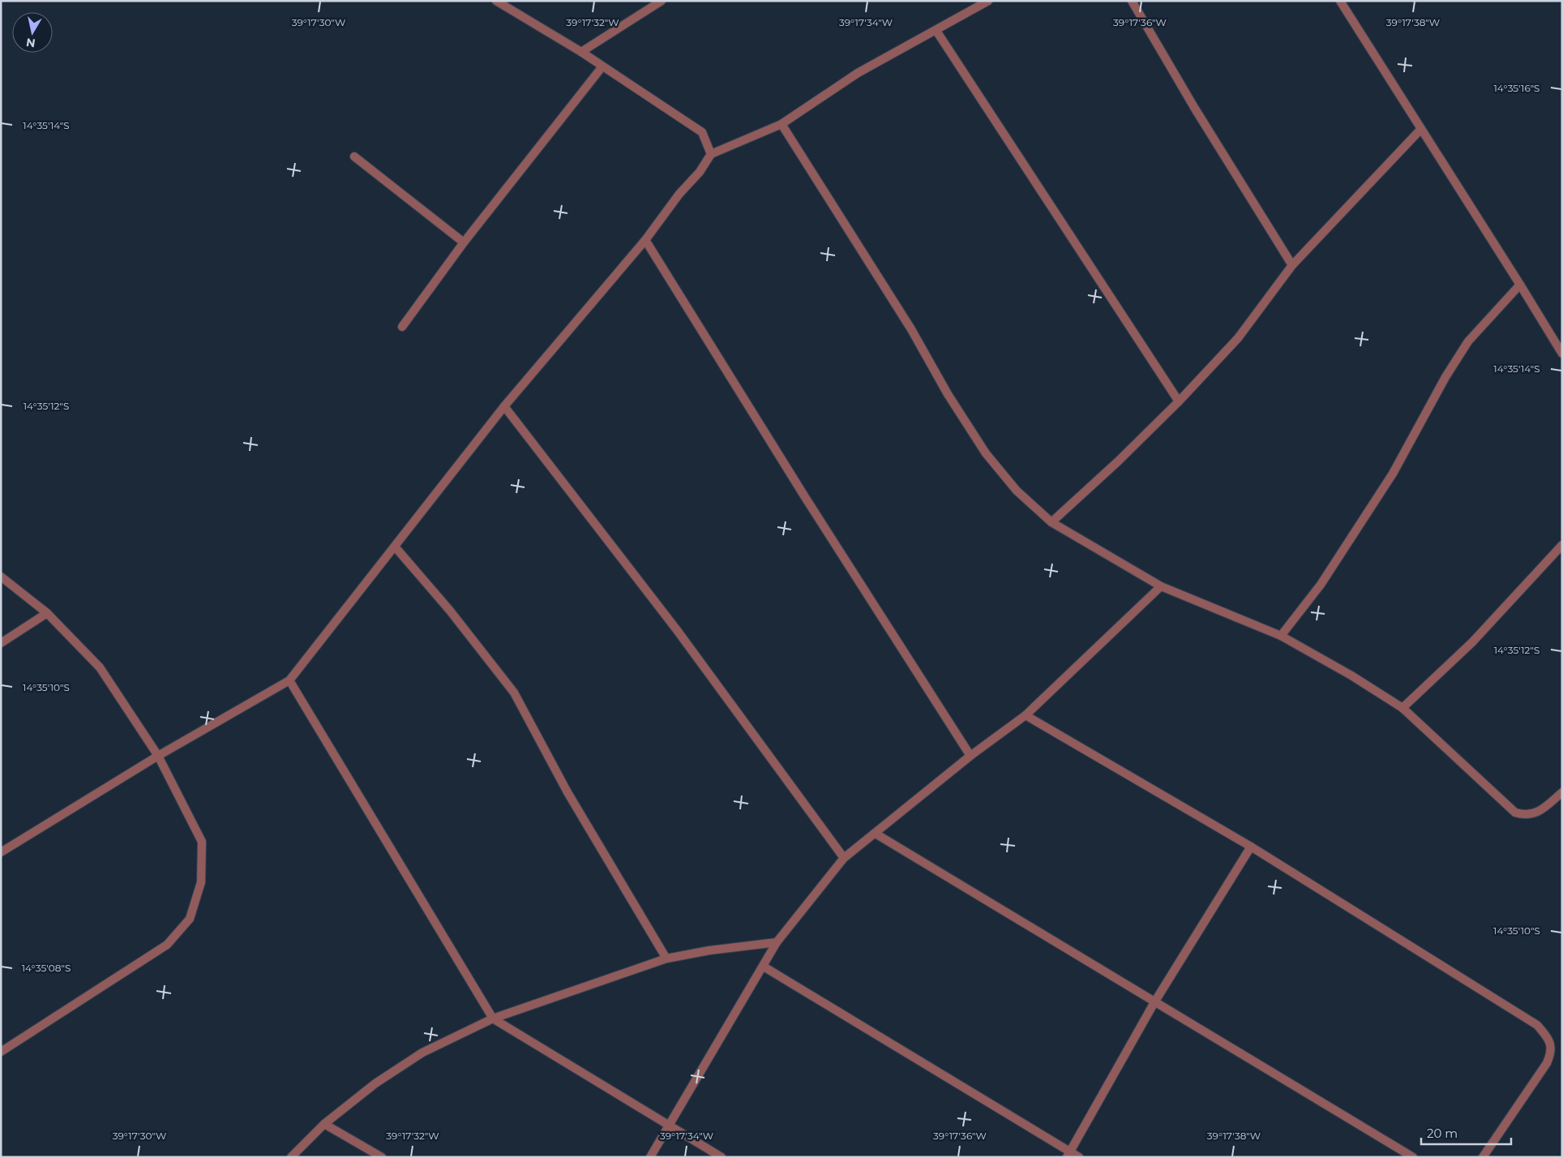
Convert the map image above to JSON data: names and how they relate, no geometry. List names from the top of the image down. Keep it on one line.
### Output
{"scale_bar":"20 m","north":"bottom","coordinates":["39°17'30\"W","39°17'32\"W","39°17'34\"W","39°17'36\"W","39°17'38\"W","14°35'16\"S","14°35'14\"S","14°35'12\"S","14°35'10\"S","14°35'08\"S"]}
